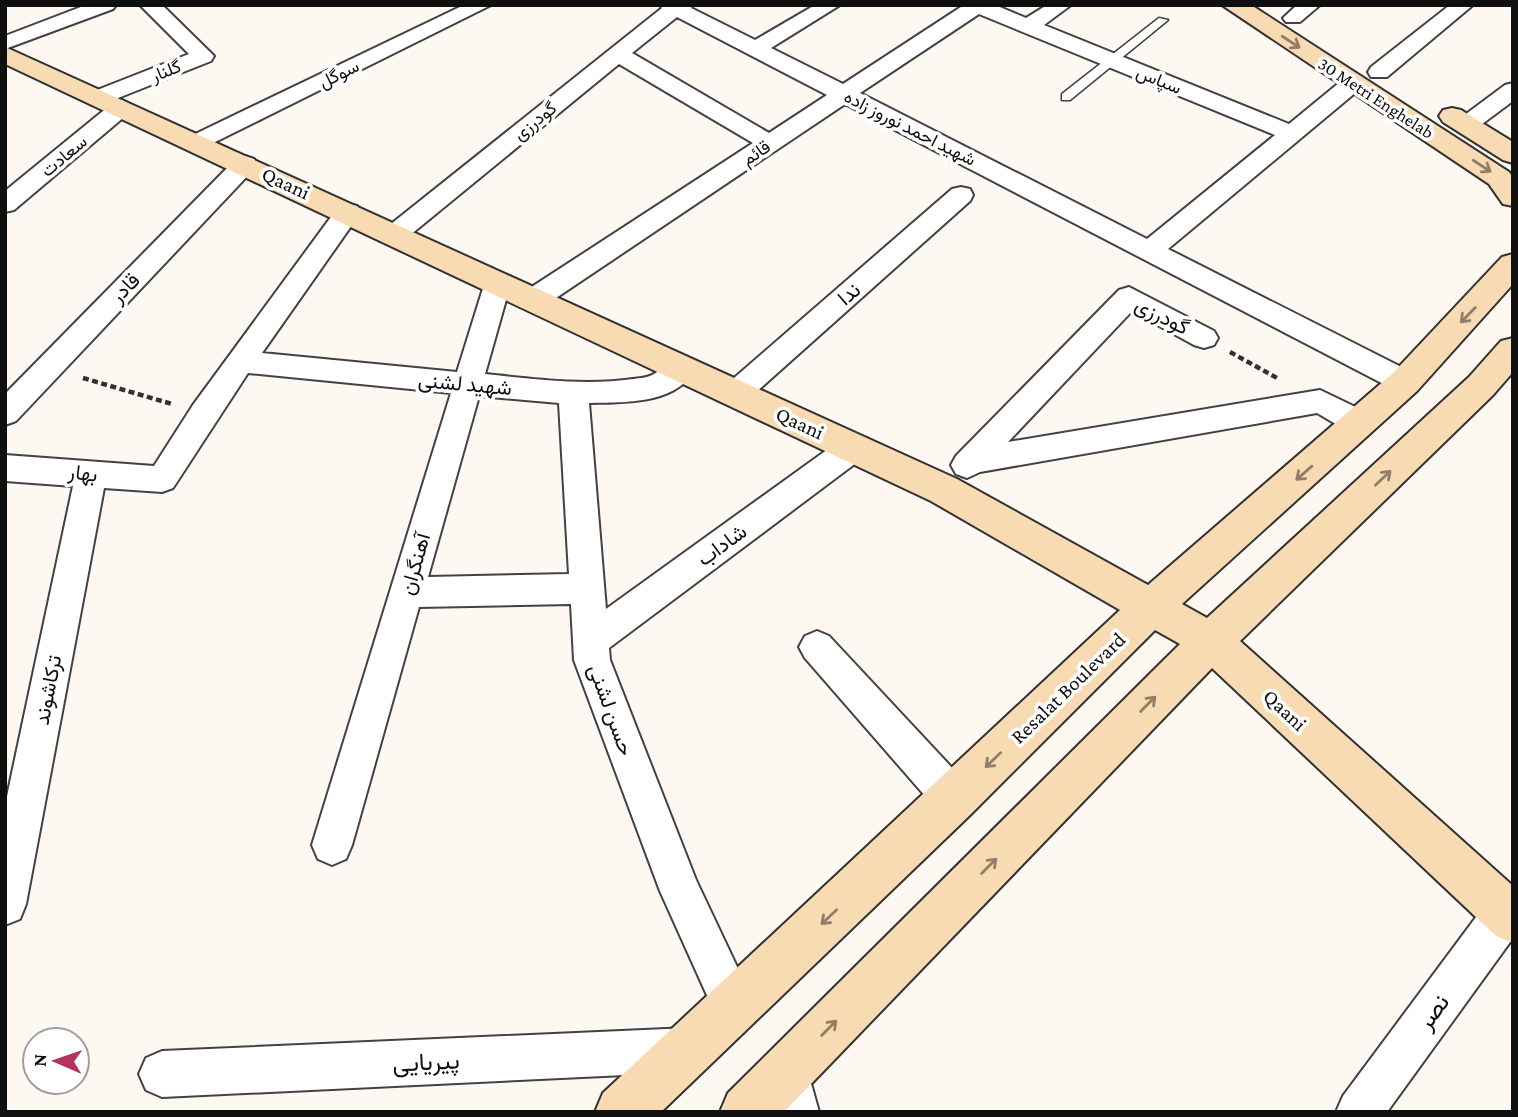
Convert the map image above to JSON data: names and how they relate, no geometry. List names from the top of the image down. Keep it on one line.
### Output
{"streets":{"main road":["30 Metri Enghelab","Qaani","Resalat Boulevard"],"street":["گلنار","سوگل","سپاس","گودرزی","شهید احمد نوروز زاده","قائم","سعادت","قادر","ندا","شهید لشنی","بهار","شاداب","آهنگران","ترکاشوند","حسن لشنی","نصر","پیریایی"]},"crossings":[["گلنار","سعادت"],["گلنار","Qaani"],["سوگل","Qaani"],["سپاس","قائم"],["گودرزی","شهید احمد نوروز زاده"],["گودرزی","Qaani"],["شهید احمد نوروز زاده","قائم"],["شهید احمد نوروز زاده","Resalat Boulevard"],["قائم","Qaani"],["سعادت","Qaani"],["Qaani","قادر"],["Qaani","ندا"],["Qaani","شهید لشنی"],["Qaani","شاداب"],["Qaani","آهنگران"],["Qaani","Resalat Boulevard"],["Qaani","نصر"],["شهید لشنی","آهنگران"],["شهید لشنی","حسن لشنی"],["بهار","ترکاشوند"],["شاداب","حسن لشنی"],["Resalat Boulevard","حسن لشنی"],["Resalat Boulevard","پیریایی"]],"north":"left"}
